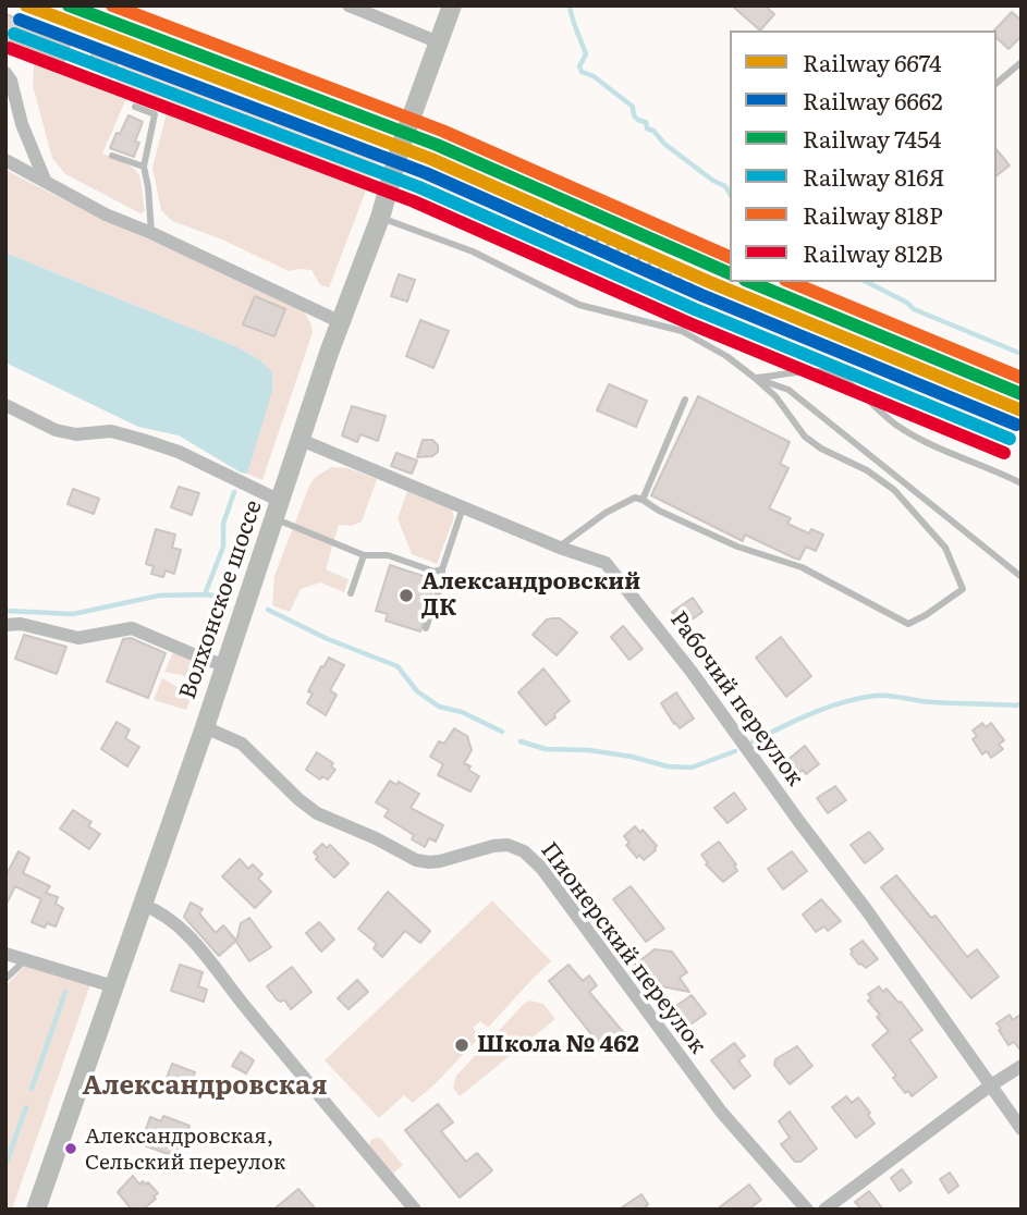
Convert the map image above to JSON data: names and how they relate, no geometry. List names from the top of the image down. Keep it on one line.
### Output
{"streets":{"main road":["Волхонское шоссе"],"street":["Рабочий переулок","Пионерский переулок"]},"crossings":[["Волхонское шоссе","Рабочий переулок"],["Волхонское шоссе","Пионерский переулок"]],"districts":["Александровская"],"places":["Александровский ДК","Школа № 462","Александровская, Сельский переулок"],"lines":["rail line 6674","rail line 7454","rail line 818Р","rail line 6662","rail line 816Я","rail line 812В"],"legend":["Railway 6674","Railway 6662","Railway 7454","Railway 816Я","Railway 818Р","Railway 812В"]}
